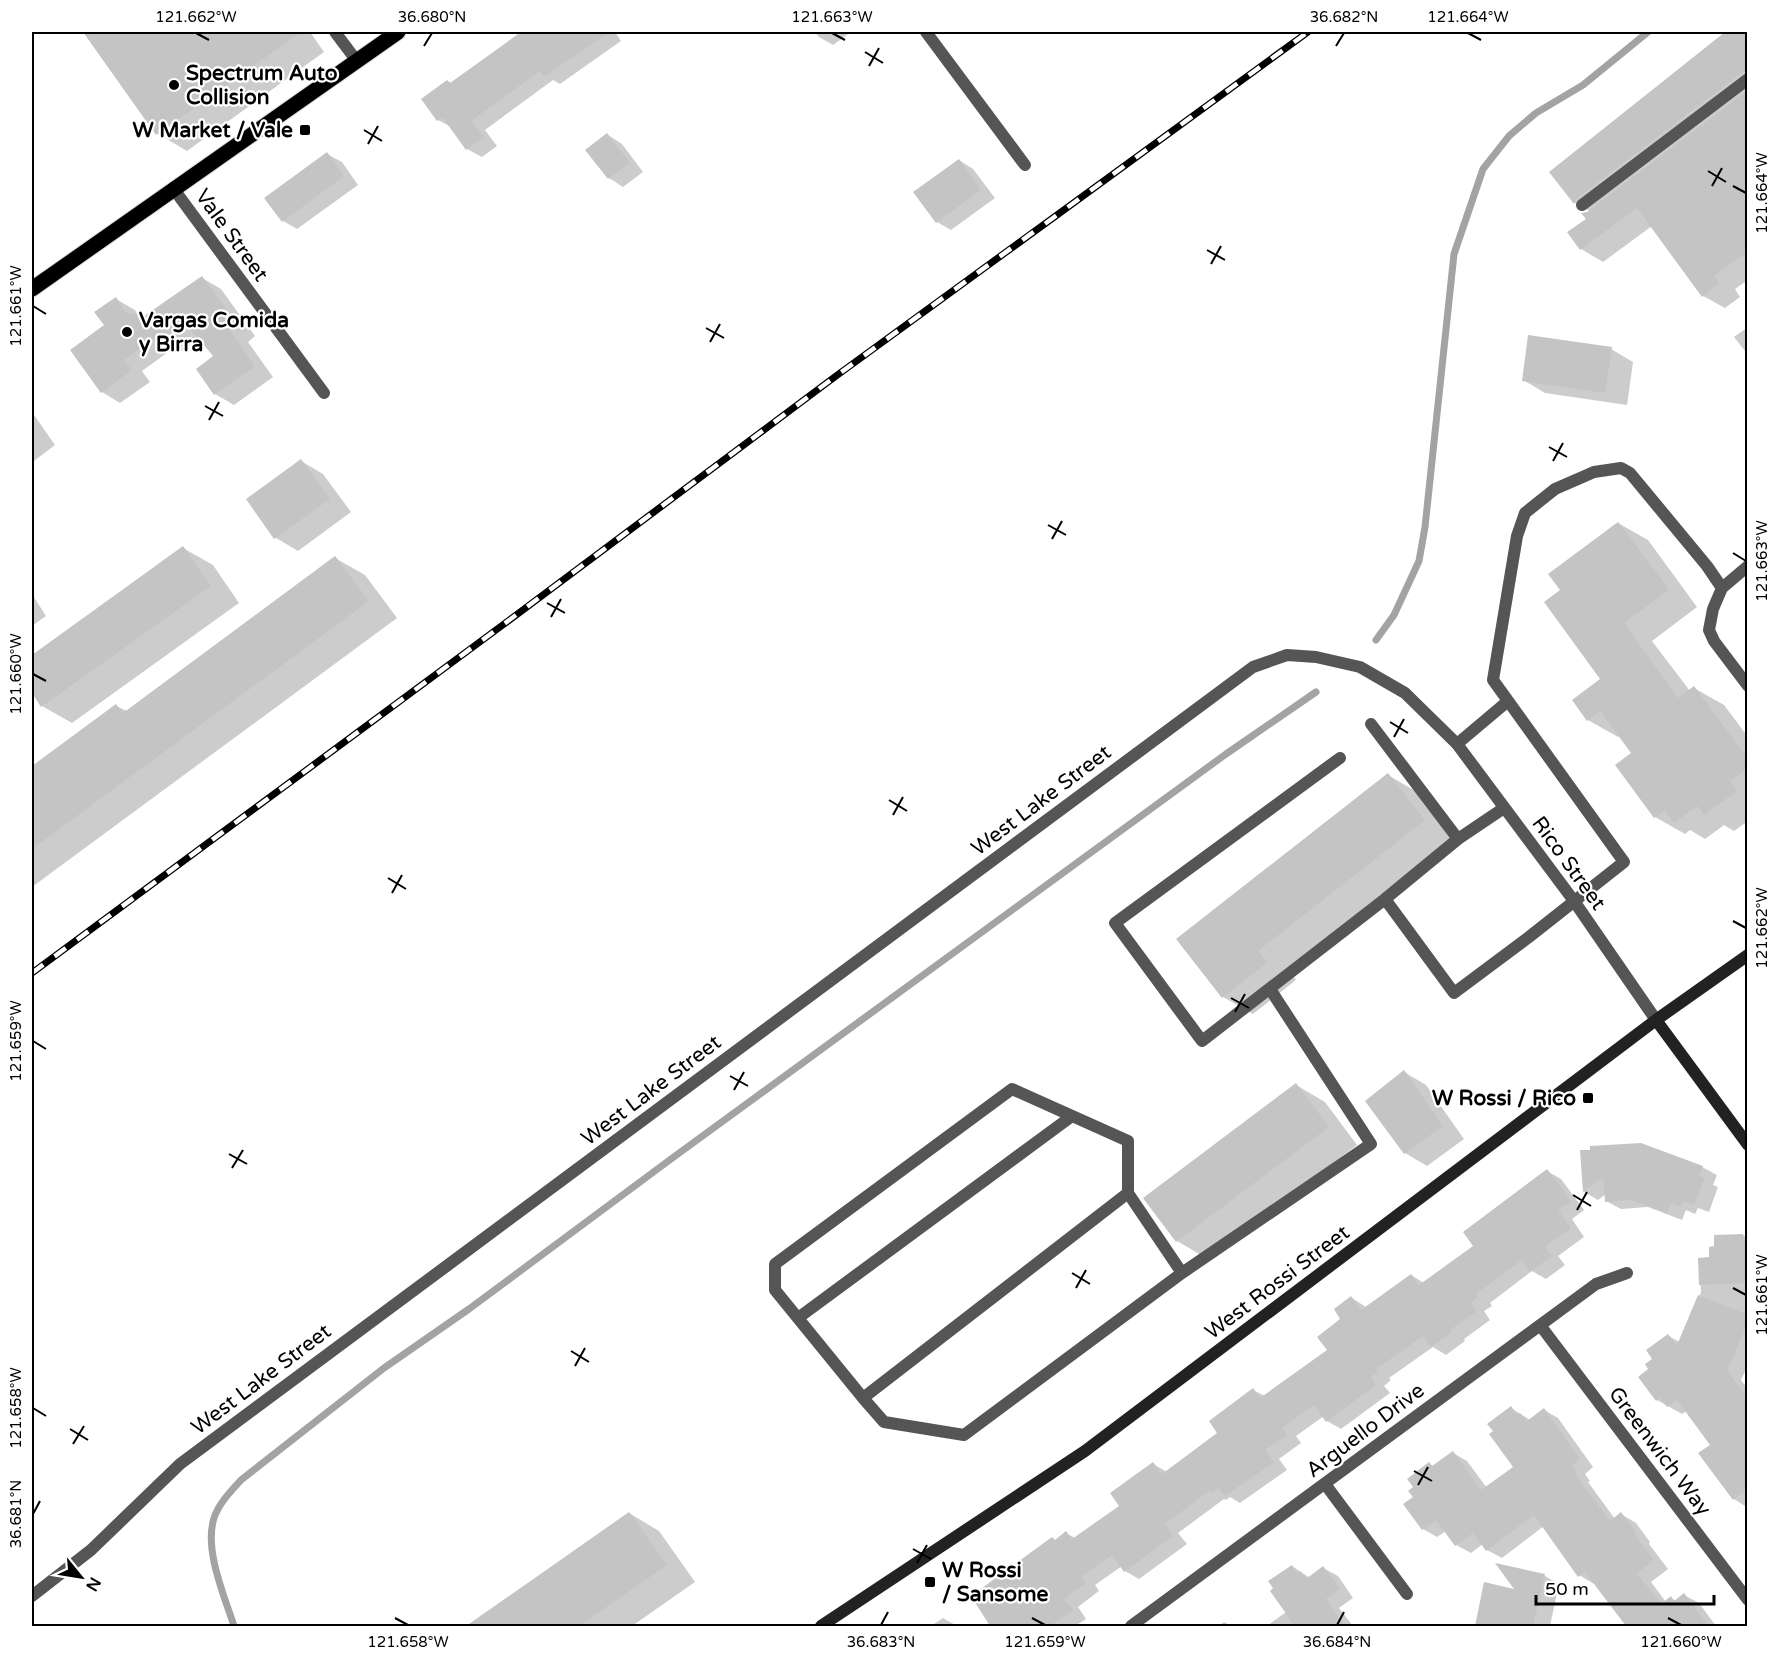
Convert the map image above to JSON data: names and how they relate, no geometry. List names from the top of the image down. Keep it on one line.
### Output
{"streets":{"main road":["Rico Street","West Rossi Street"],"street":["Vale Street","West Lake Street","Arguello Drive","Greenwich Way"]},"crossings":[["West Lake Street","Rico Street"],["Rico Street","West Rossi Street"],["Arguello Drive","Greenwich Way"]],"places":{"other":["Spectrum Auto Collision","Vargas Comida y Birra"],"transit":["W Market / Vale","W Rossi / Rico","W Rossi / Sansome"]},"scale_bar":"50 m","north":"bottom right","coordinates":["121.662°W","36.680°N","121.663°W","36.682°N","121.664°W","121.661°W","121.660°W","121.659°W","121.658°W","36.681°N","36.683°N","36.684°N"]}
